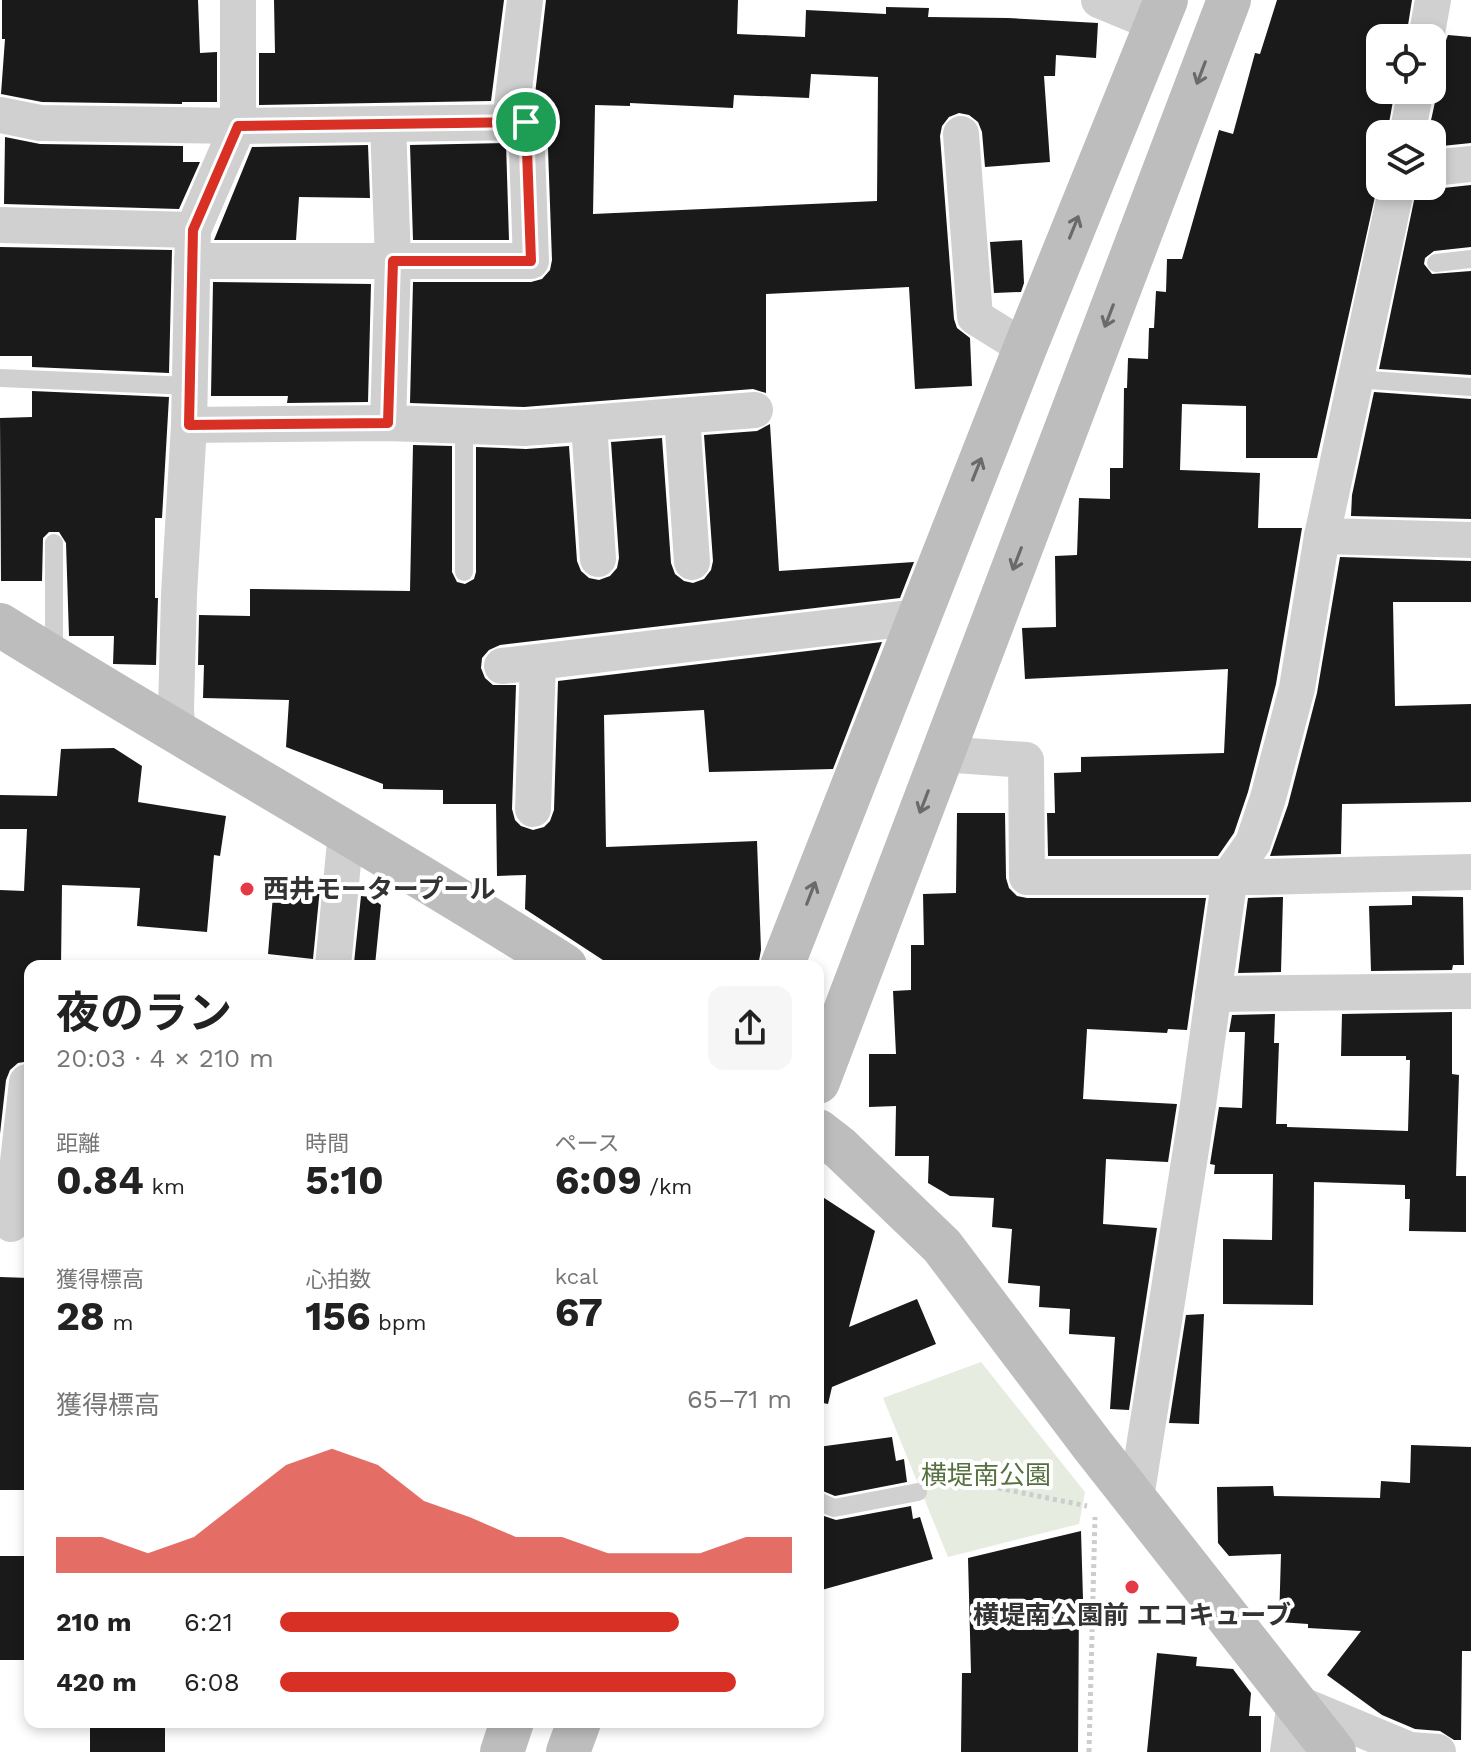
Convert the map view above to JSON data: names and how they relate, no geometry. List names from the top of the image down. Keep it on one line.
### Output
{"parks":["横堤南公園"],"places":["西井モータープール","横堤南公園前 エコキューブ"],"page":{"heading":["夜のラン","20:03 · 4 × 210 m"],"stats":[["距離","0.84 km"],["時間","5:10"],["ペース","6:09 /km"],["獲得標高","28 m"],["心拍数","156 bpm"],["kcal","67"]],"chart":["獲得標高","65–71 m"],"list":[{"name":"210 m","note":"6:21"},{"name":"420 m","note":"6:08"}]}}
